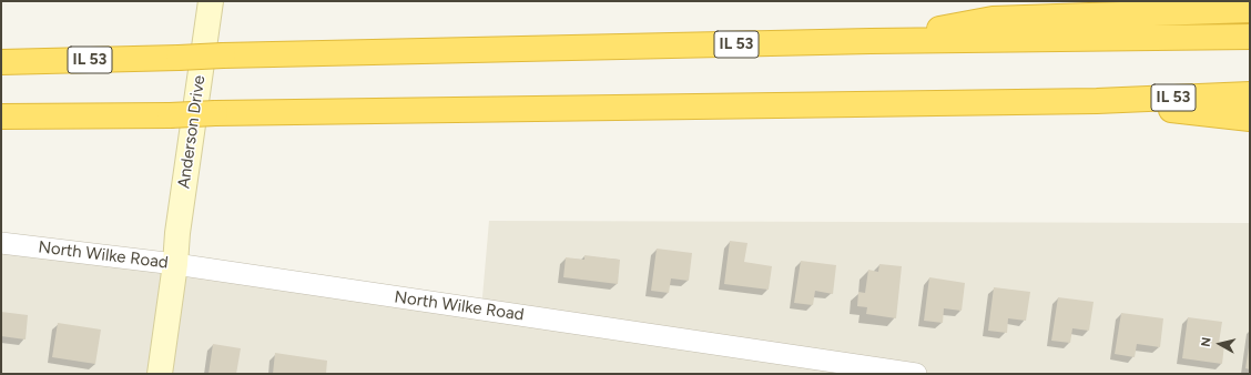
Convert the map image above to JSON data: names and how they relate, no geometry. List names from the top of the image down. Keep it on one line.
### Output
{"streets":{"highway":["IL 53"],"street":["Anderson Drive","North Wilke Road"]},"crossings":[["Anderson Drive","North Wilke Road"]],"north":"left"}
